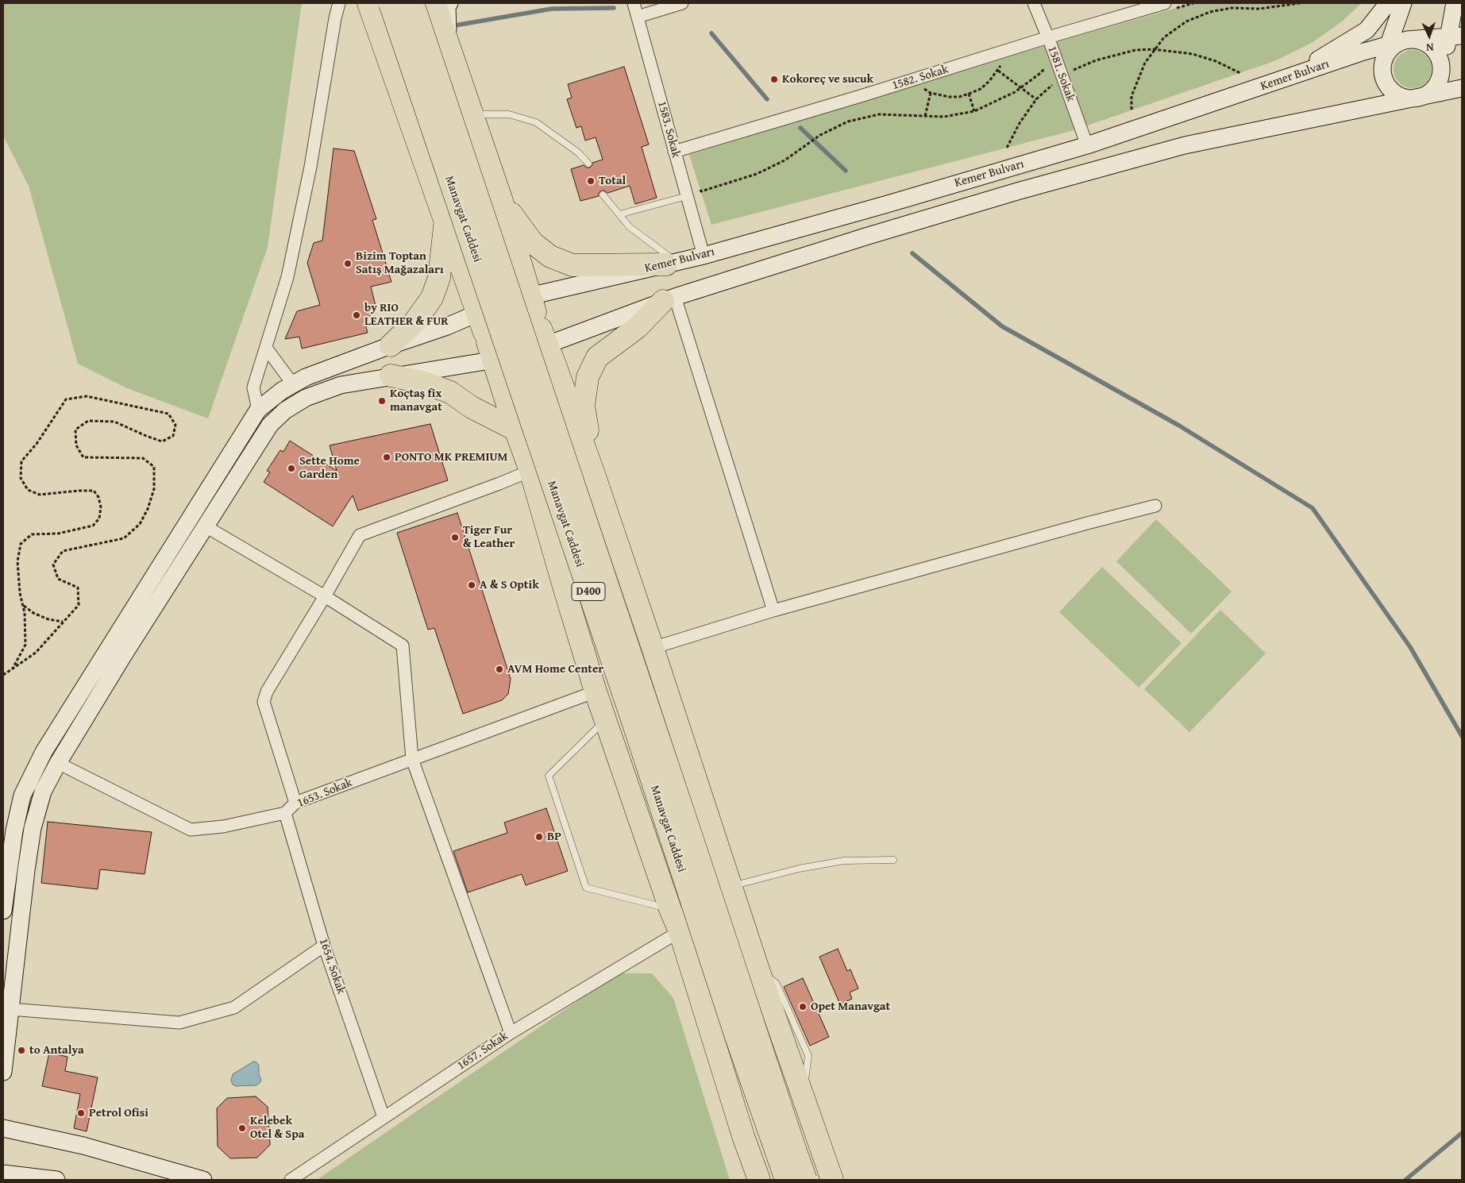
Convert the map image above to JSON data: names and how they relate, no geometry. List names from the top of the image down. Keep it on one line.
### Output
{"streets":{"highway":["Manavgat Caddesi","D400"],"main road":["Kemer Bulvarı"],"street":["1581. Sokak","1582. Sokak","1583. Sokak","1653. Sokak","1654. Sokak","1657. Sokak"]},"crossings":[["1581. Sokak","Kemer Bulvarı"],["1581. Sokak","1582. Sokak"],["Kemer Bulvarı","1583. Sokak"],["1582. Sokak","1583. Sokak"],["1653. Sokak","1654. Sokak"],["1654. Sokak","1657. Sokak"]],"places":["Kokoreç ve sucuk","Total","Bizim Toptan Satış Mağazaları","by RIO LEATHER & FUR","Koçtaş fix manavgat","PONTO MK PREMIUM","Sette Home Garden","Tiger Fur & Leather","A & S Optik","AVM Home Center","BP","Opet Manavgat","to Antalya","Petrol Ofisi","Kelebek Otel & Spa"],"north":"bottom"}
